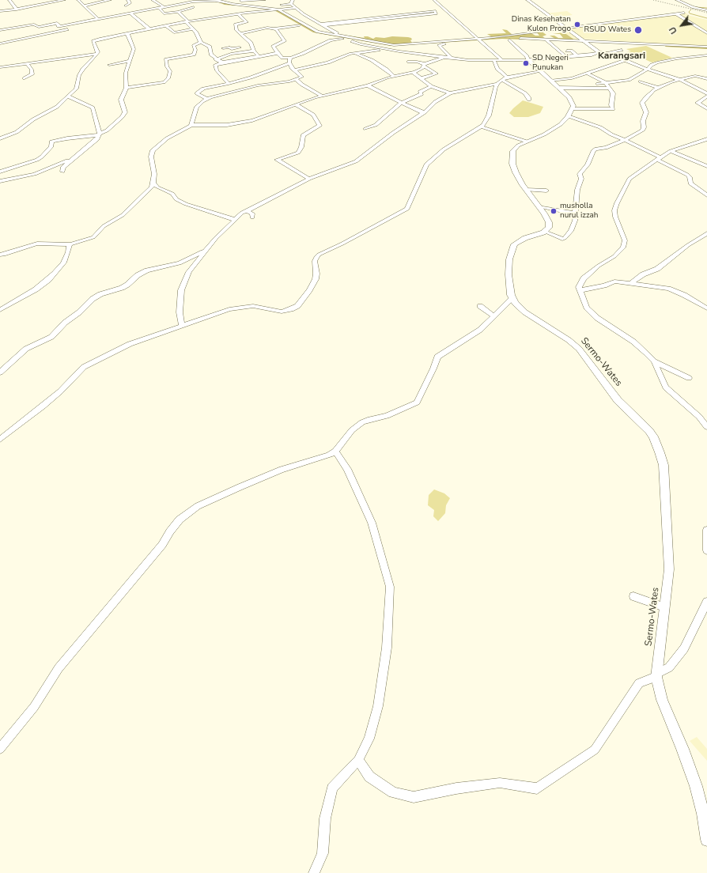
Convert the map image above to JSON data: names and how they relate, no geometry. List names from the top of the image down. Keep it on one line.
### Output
{"streets":{"main road":["Sermo-Wates"]},"districts":["Karangsari"],"places":["Dinas Kesehatan Kulon Progo","RSUD Wates","SD Negeri Punukan","musholla nurul izzah"],"north":"bottom left"}
